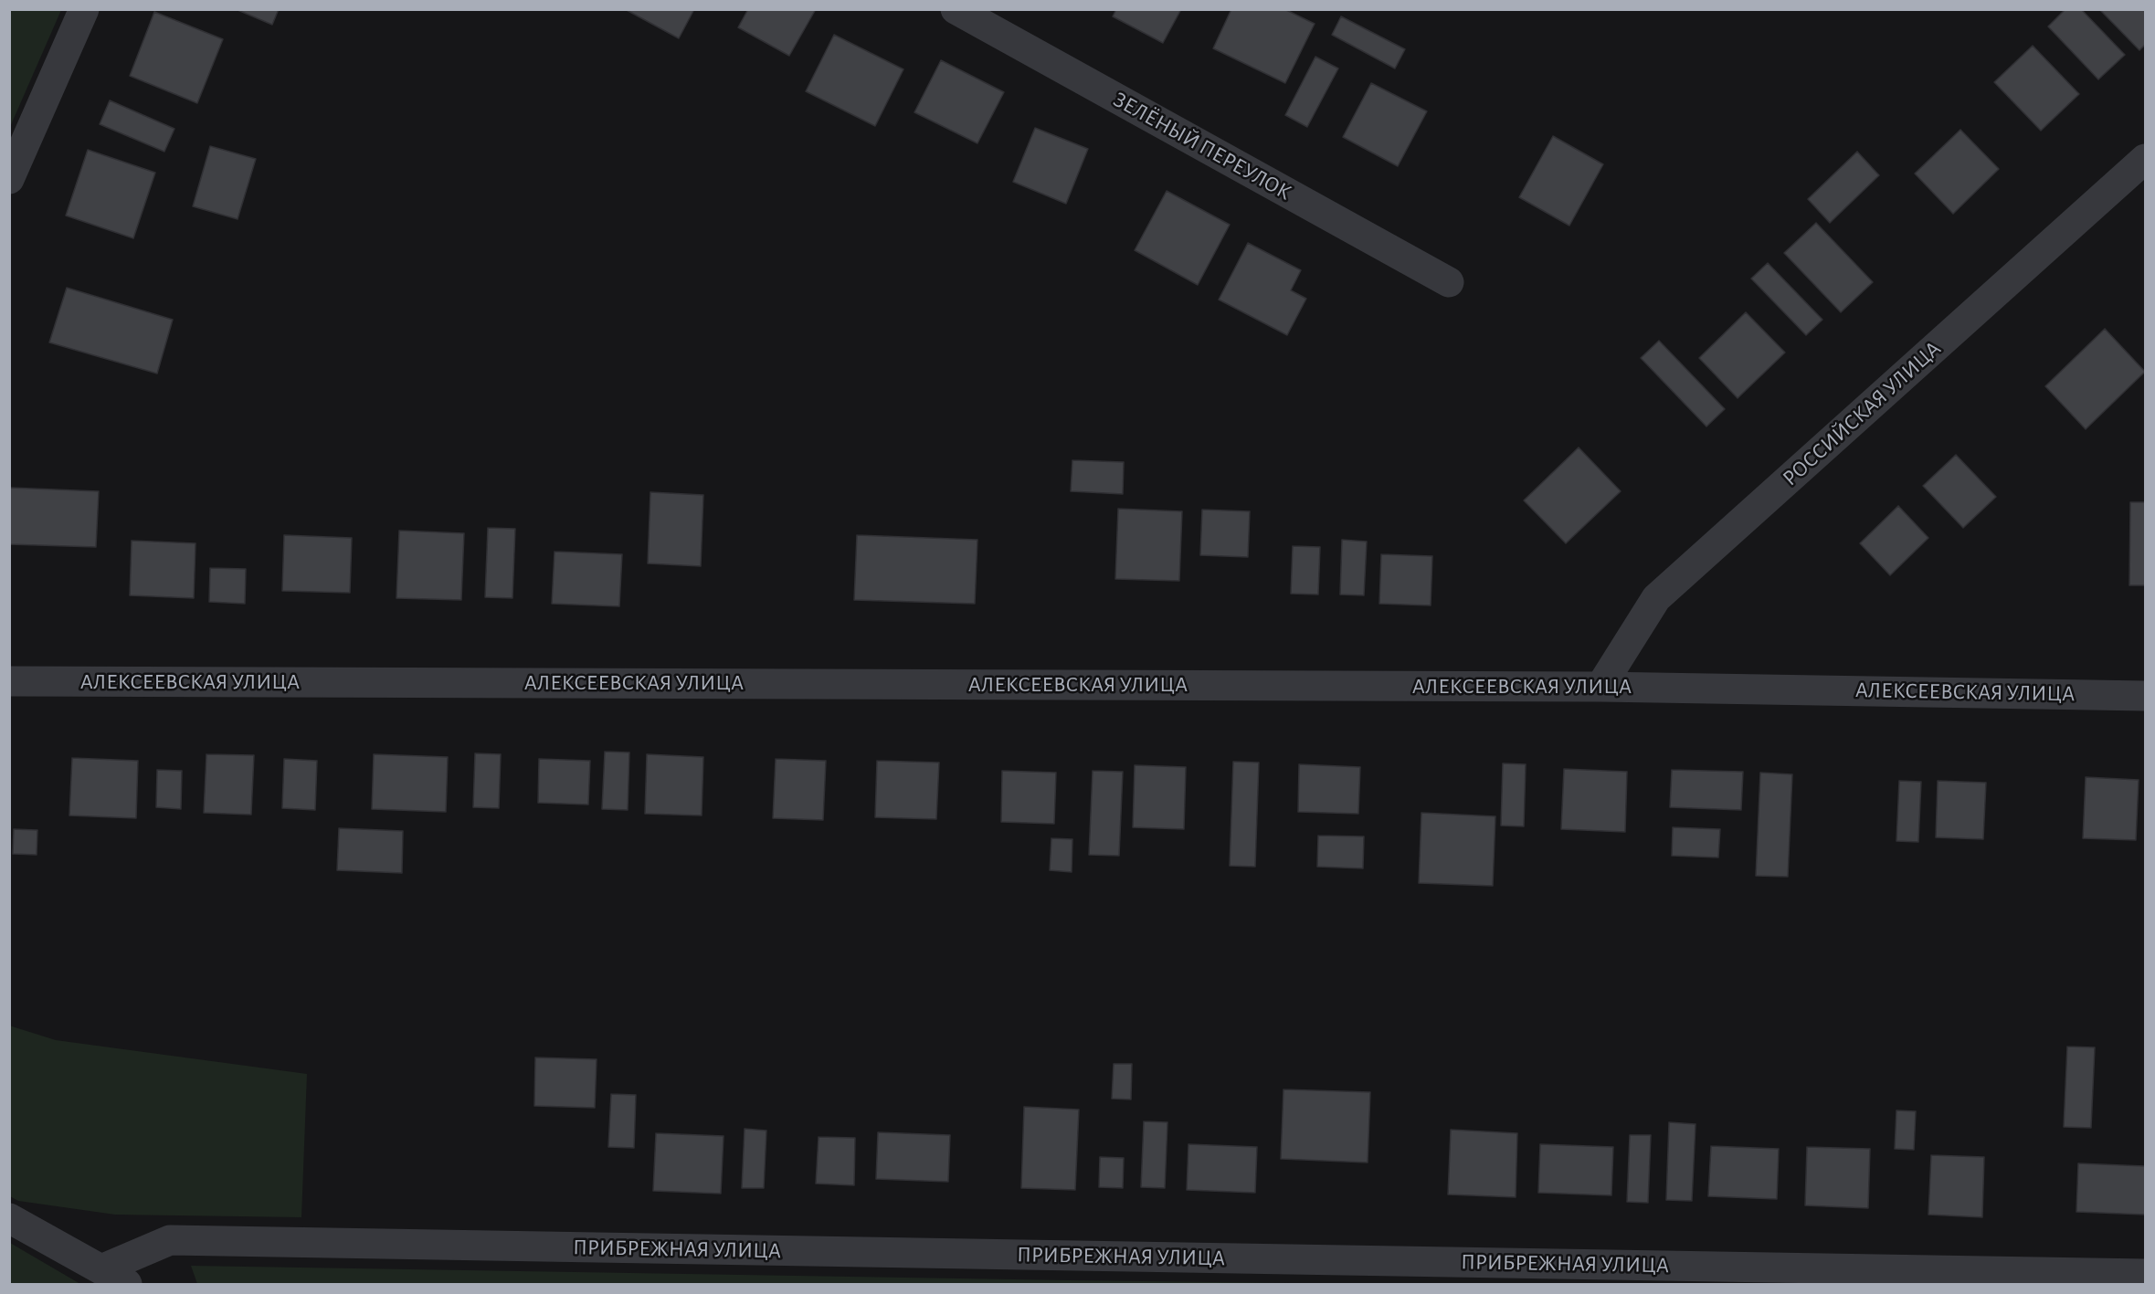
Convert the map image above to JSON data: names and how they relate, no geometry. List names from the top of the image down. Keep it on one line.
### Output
{"streets":{"street":["ЗЕЛЁНЫЙ ПЕРЕУЛОК","РОССИЙСКАЯ УЛИЦА","АЛЕКСЕЕВСКАЯ УЛИЦА","ПРИБРЕЖНАЯ УЛИЦА"]},"crossings":[["РОССИЙСКАЯ УЛИЦА","АЛЕКСЕЕВСКАЯ УЛИЦА"]]}
